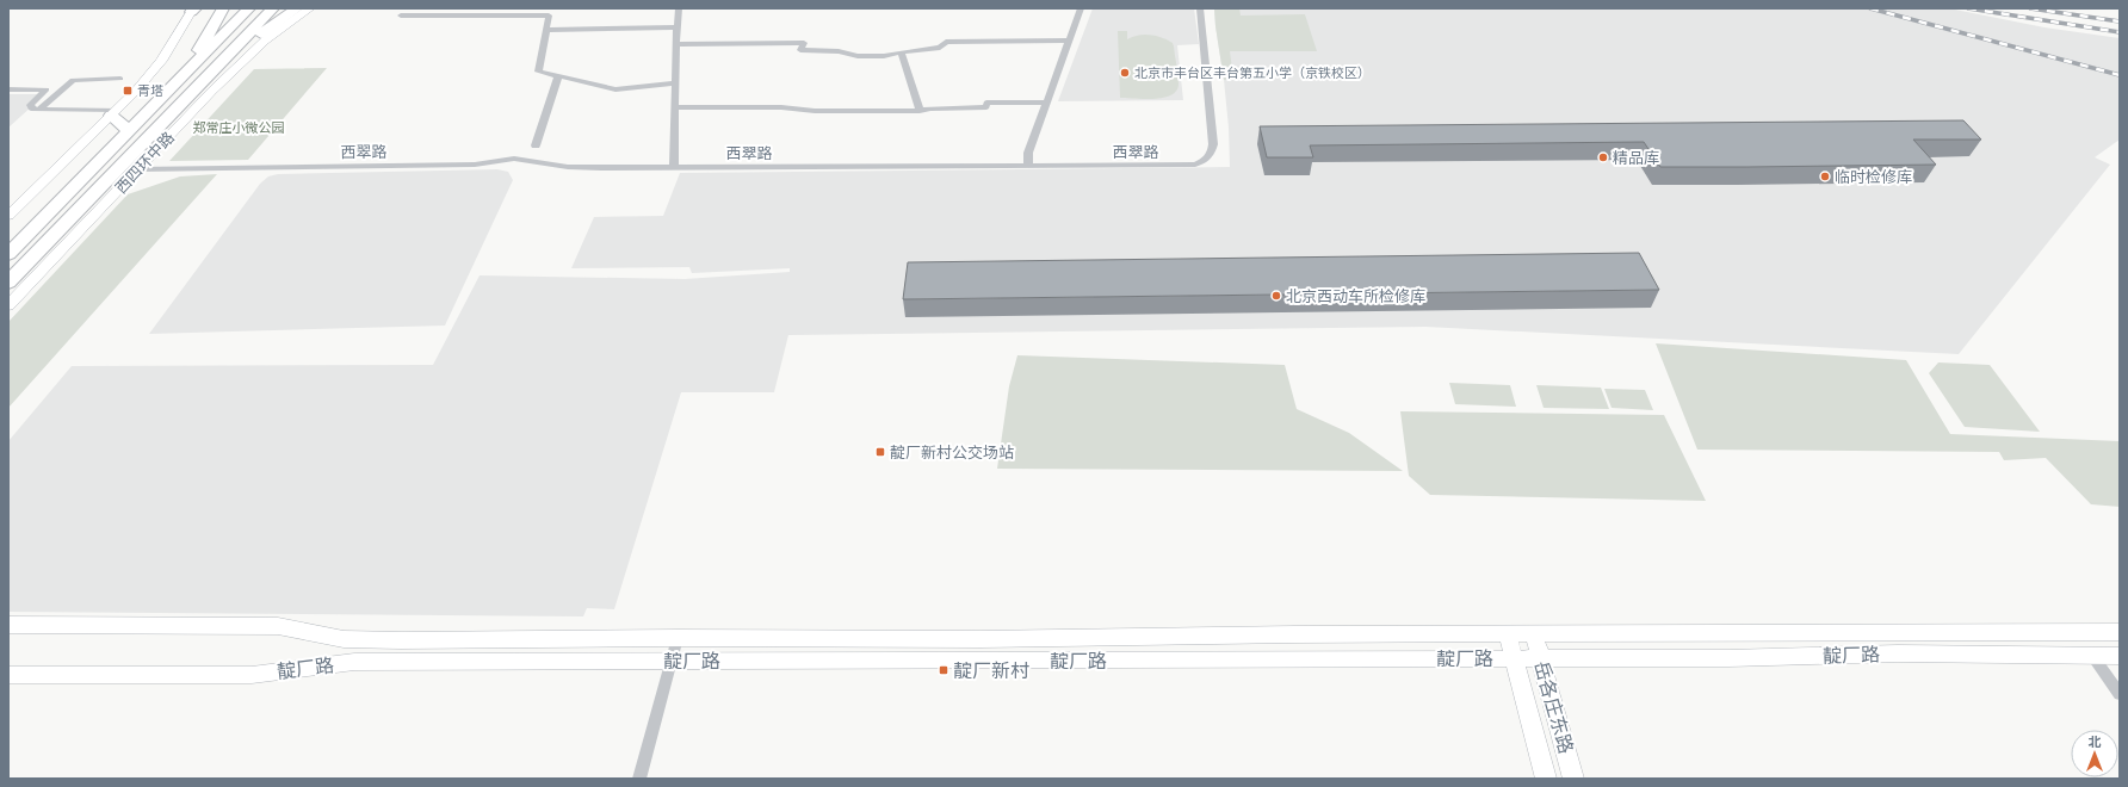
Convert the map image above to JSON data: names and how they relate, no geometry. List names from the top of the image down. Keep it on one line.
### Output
{"streets":{"highway":["西四环中路"],"main road":["靛厂路","岳各庄东路"],"street":["西翠路"]},"crossings":[["西翠路","西四环中路"],["靛厂路","岳各庄东路"]],"parks":["郑常庄小微公园"],"places":{"other":["北京市丰台区丰台第五小学（京铁校区）","精品库","临时检修库","北京西动车所检修库"],"transit":["青塔","靛厂新村公交场站","靛厂新村"]},"north":"top"}
